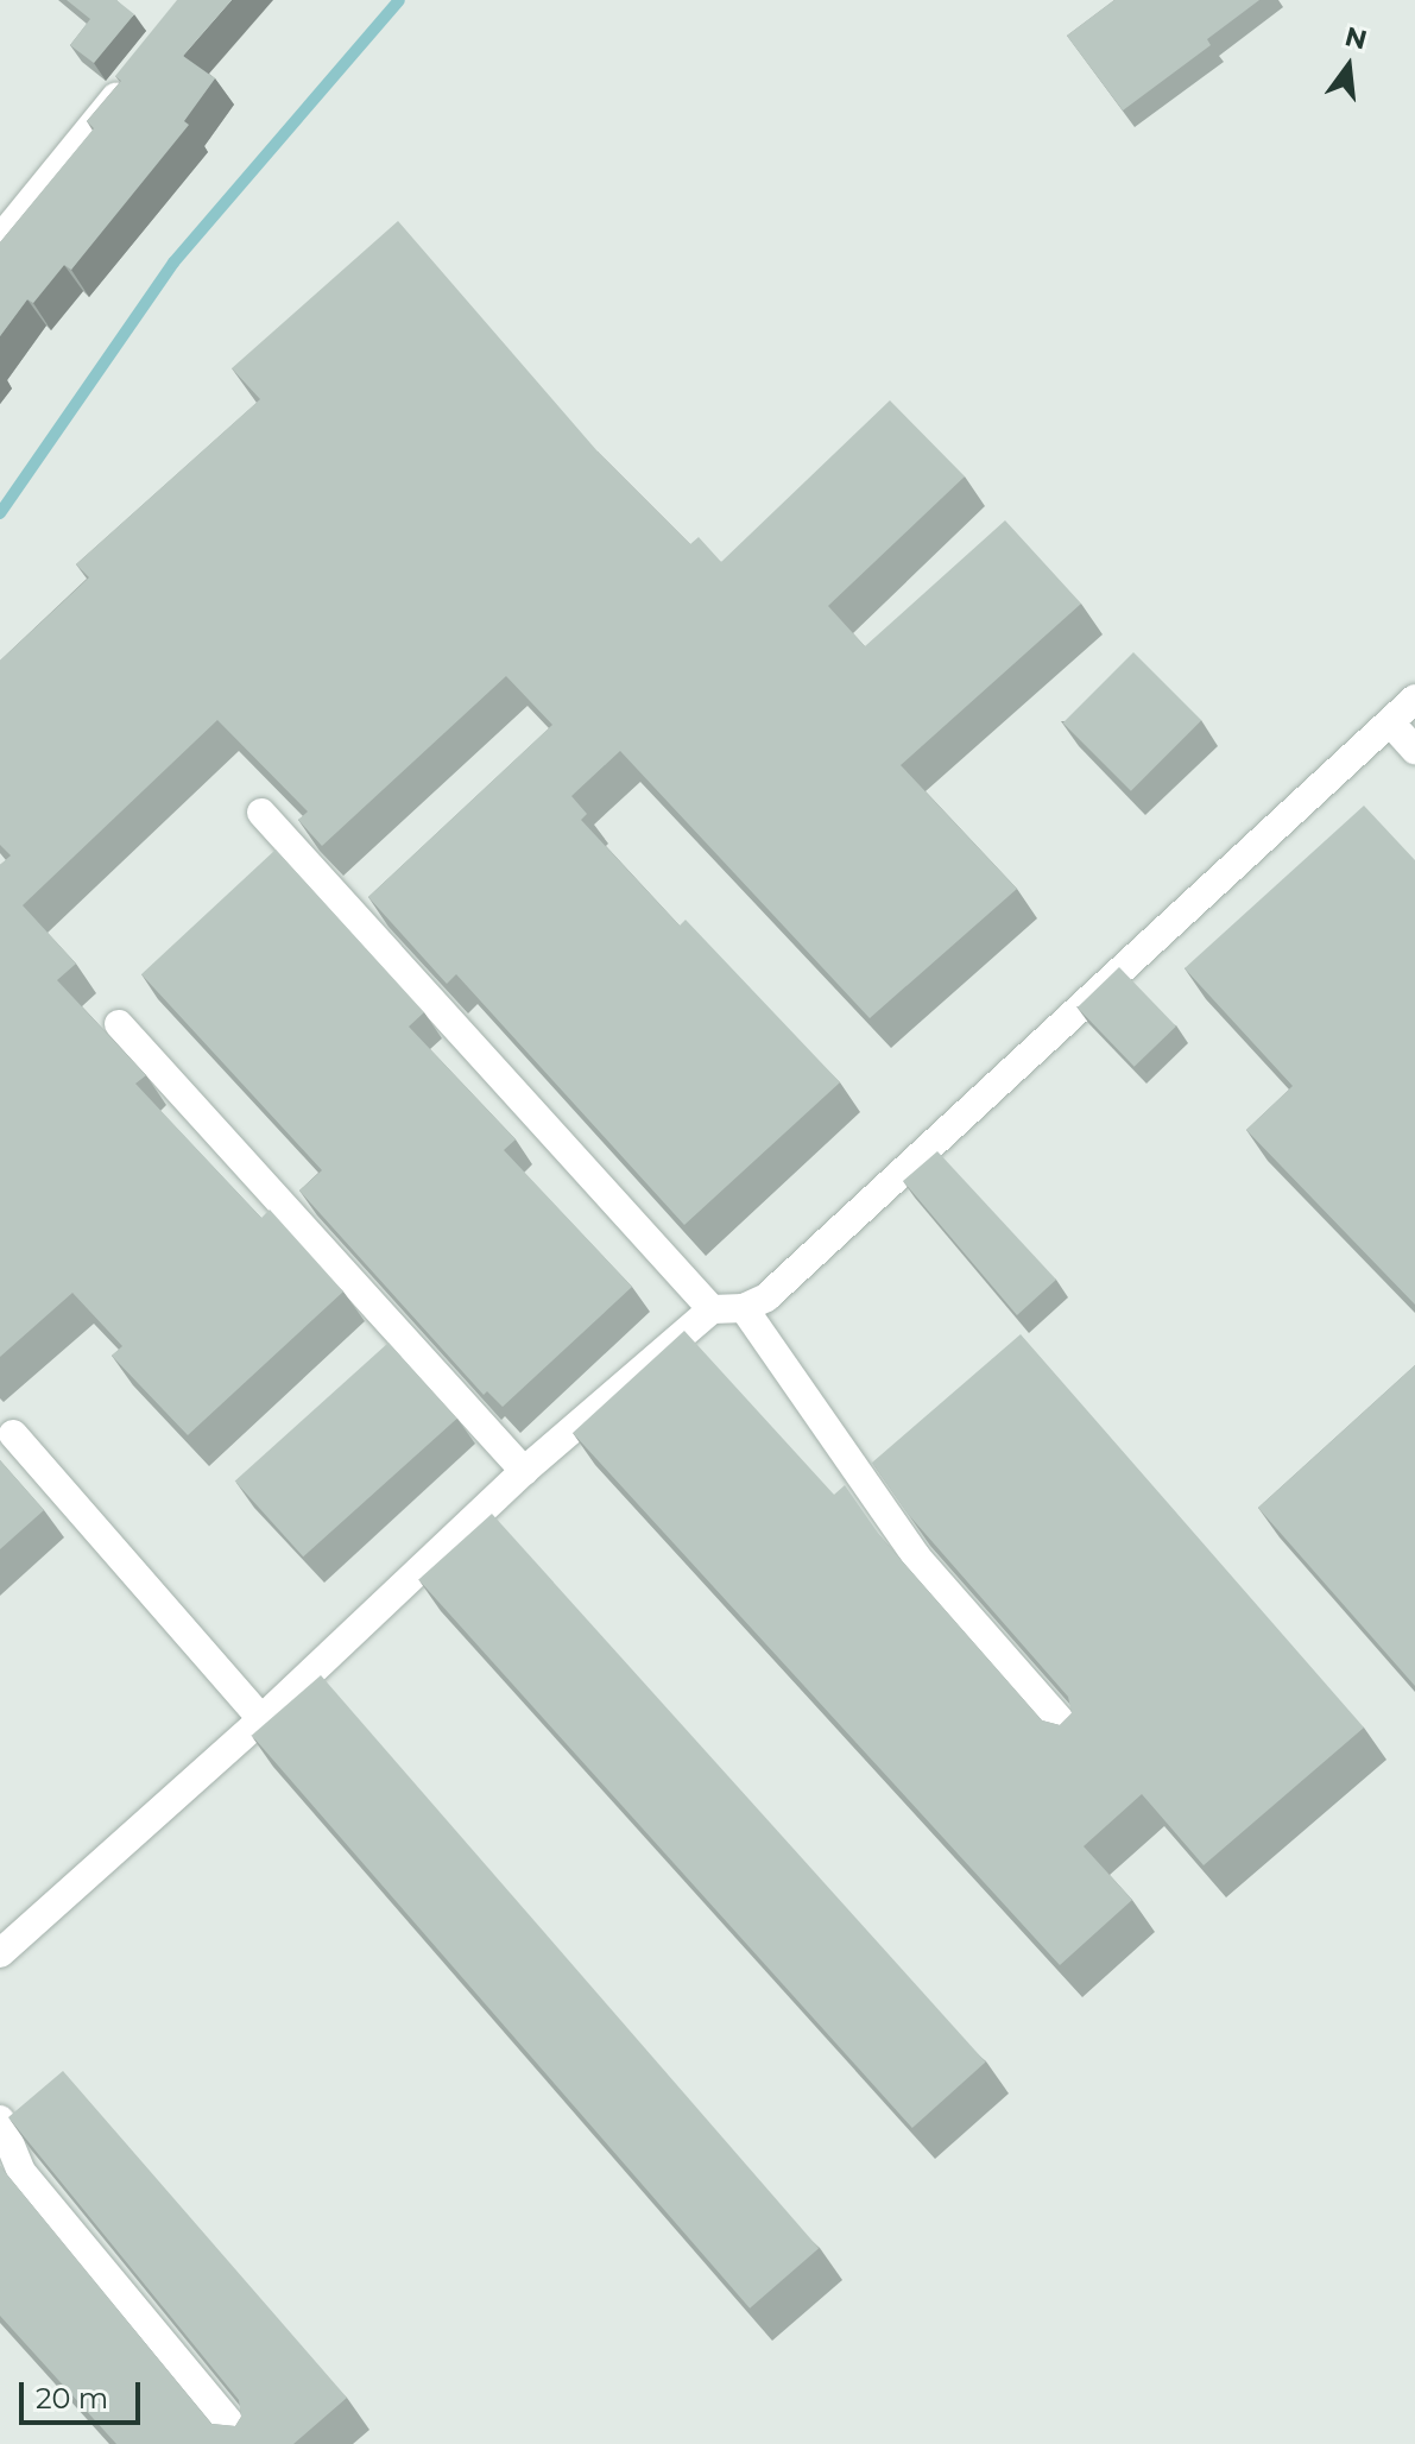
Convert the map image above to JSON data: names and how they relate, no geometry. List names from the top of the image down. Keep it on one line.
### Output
{"scale_bar":"20 m","north":"top"}
